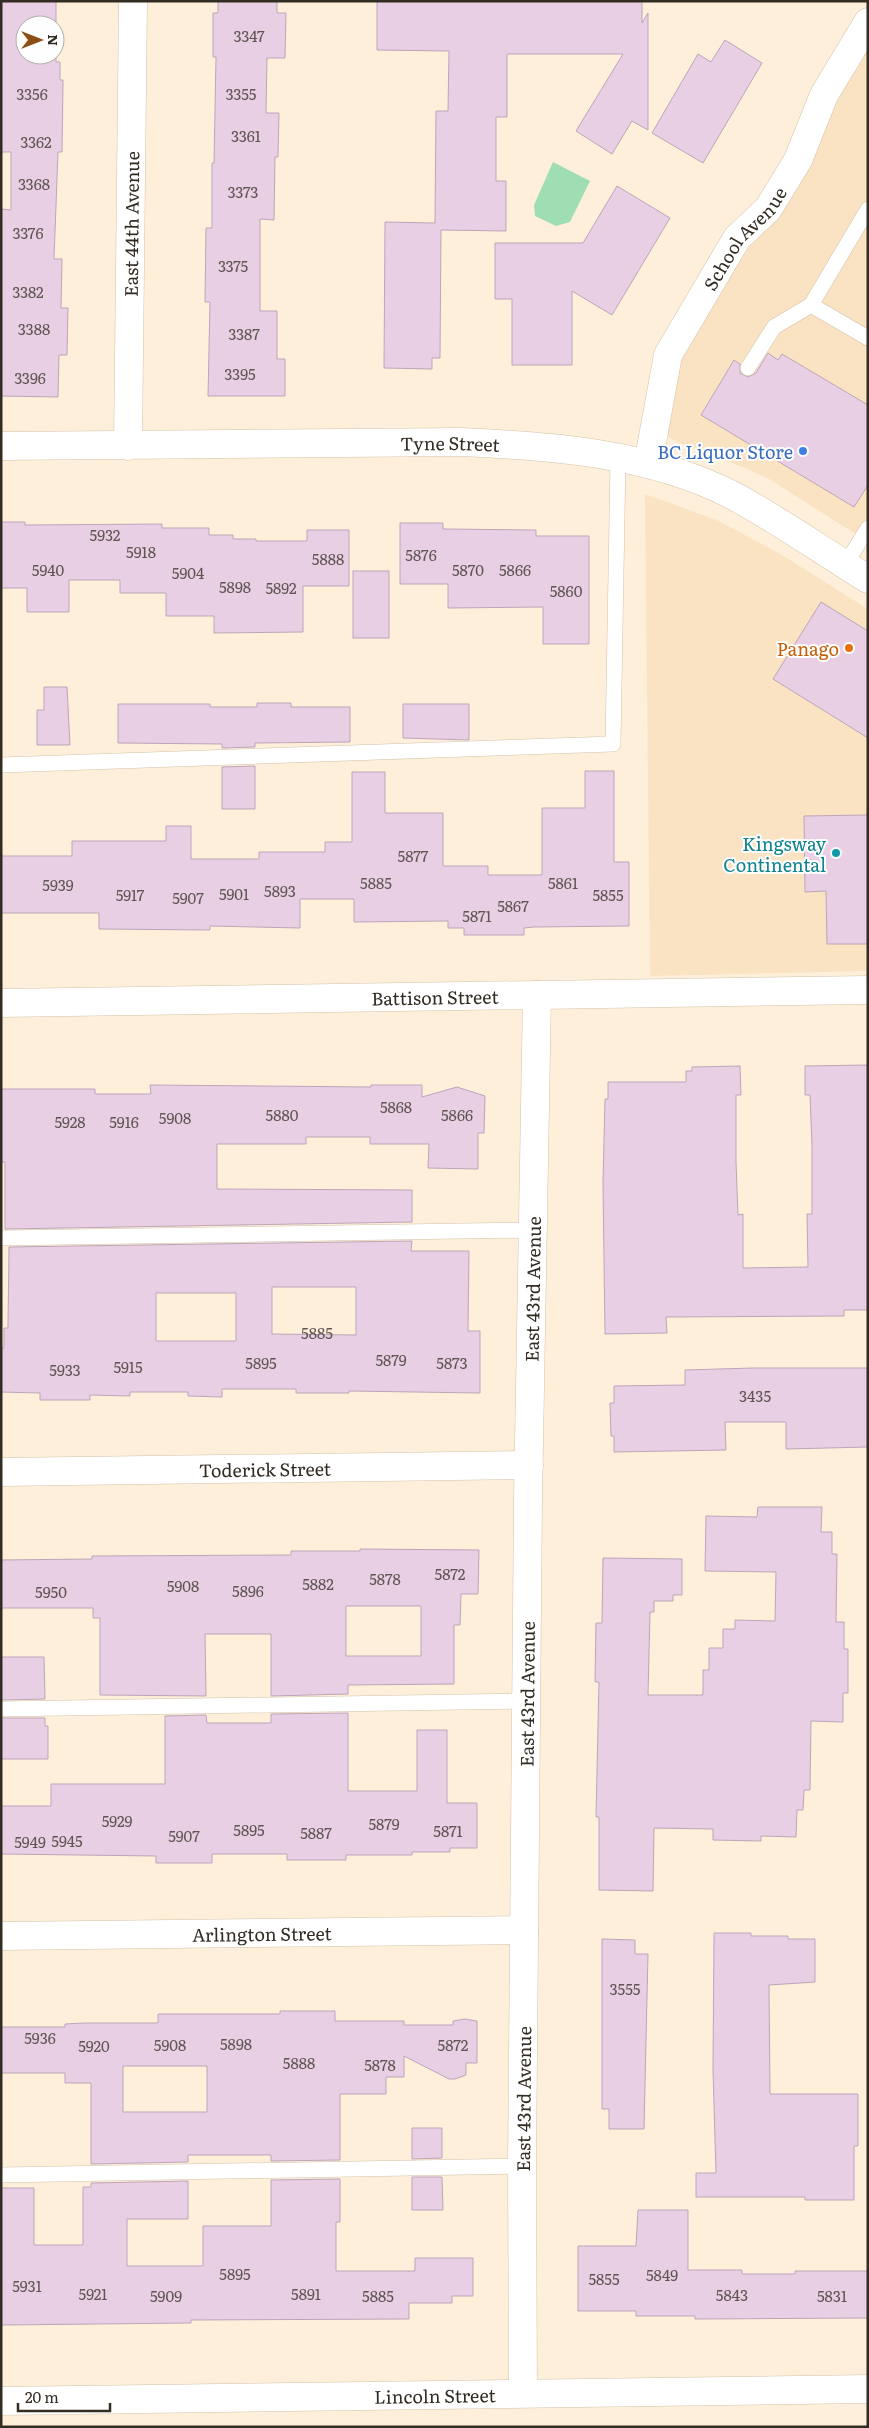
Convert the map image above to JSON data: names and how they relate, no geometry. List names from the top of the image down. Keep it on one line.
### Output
{"streets":{"street":["East 44th Avenue","School Avenue","Tyne Street","Battison Street","East 43rd Avenue","Toderick Street","Arlington Street","Lincoln Street"]},"crossings":[["East 44th Avenue","Tyne Street"],["School Avenue","Tyne Street"],["Battison Street","East 43rd Avenue"],["East 43rd Avenue","Toderick Street"],["East 43rd Avenue","Arlington Street"],["East 43rd Avenue","Lincoln Street"]],"places":["BC Liquor Store","Panago","Kingsway Continental"],"house_numbers":["3347","3356","3355","3361","3362","3368","3373","3376","3375","3382","3388","3387","3395","3396","5932","5918","5876","5888","5940","5870","5866","5904","5898","5892","5860","5877","5885","5861","5939","5893","5901","5917","5855","5907","5867","5871","5868","5880","5866","5908","5928","5916","5885","5879","5895","5873","5915","5933","3435","5872","5878","5882","5908","5896","5950","5929","5879","5895","5871","5887","5907","5945","5949","3555","5936","5898","5908","5872","5920","5888","5878","5895","5849","5855","5931","5921","5891","5843","5909","5885","5831"],"scale_bar":"20 m","north":"right"}
